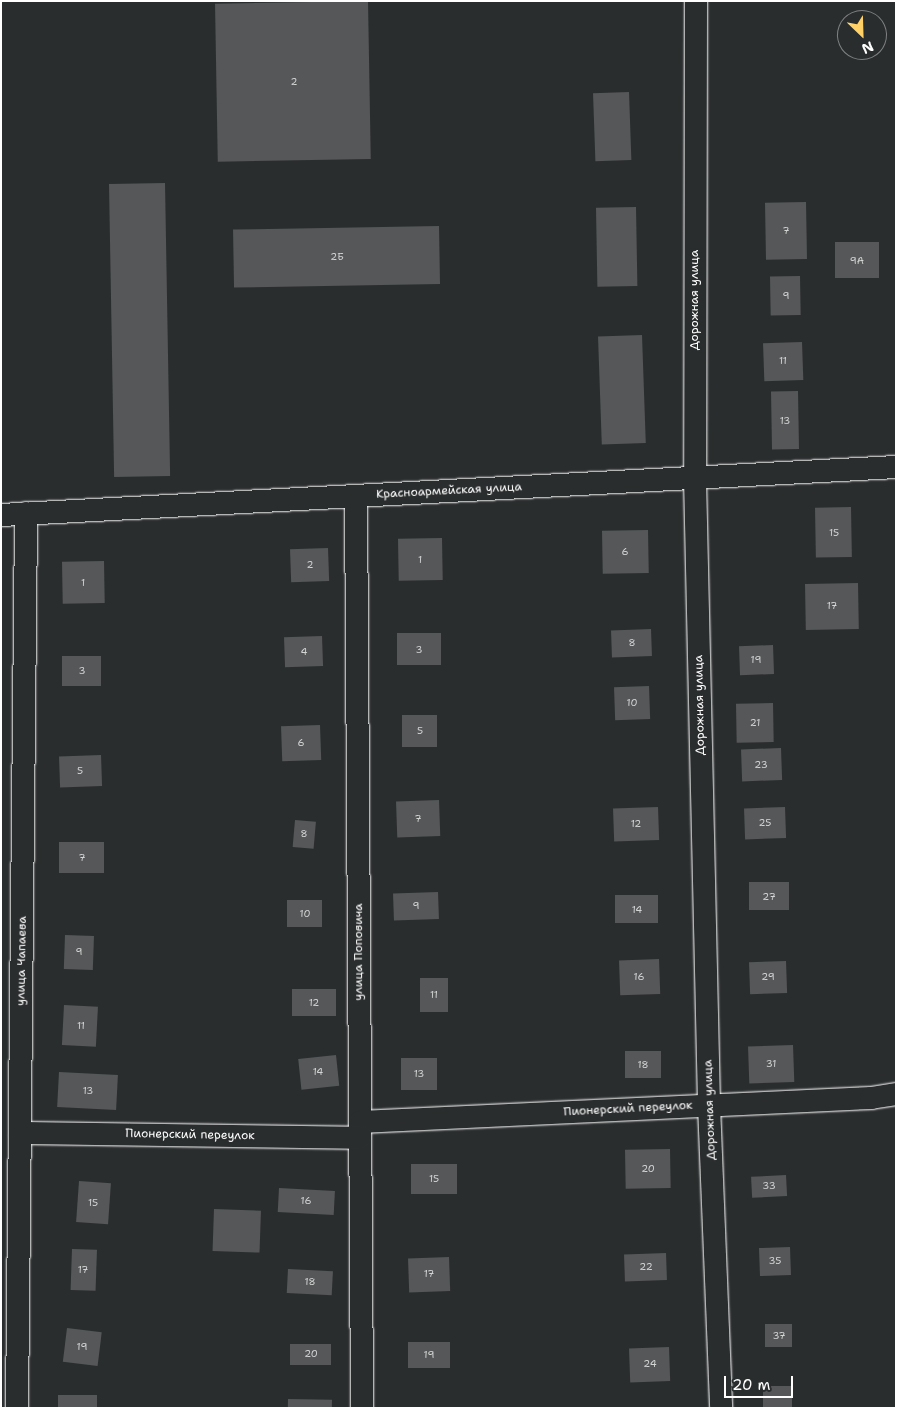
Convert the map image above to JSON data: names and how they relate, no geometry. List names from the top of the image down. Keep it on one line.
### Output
{"streets":{"street":["Дорожная улица","Красноармейская улица","улица Поповича","улица Чапаева","Пионерский переулок"]},"crossings":[["Дорожная улица","Красноармейская улица"],["Дорожная улица","Пионерский переулок"],["Красноармейская улица","улица Поповича"],["Красноармейская улица","улица Чапаева"],["улица Поповича","Пионерский переулок"],["улица Чапаева","Пионерский переулок"]],"house_numbers":["2","7","2Б","9А","9","11","13","15","6","1","2","1","17","8","3","4","19","3","10","21","5","6","23","5","7","25","12","8","7","27","9","14","10","9","16","29","11","12","11","31","18","14","13","13","20","15","33","16","15","35","22","17","17","18","37","19","20","19","24"],"scale_bar":"20 m","north":"bottom right"}
